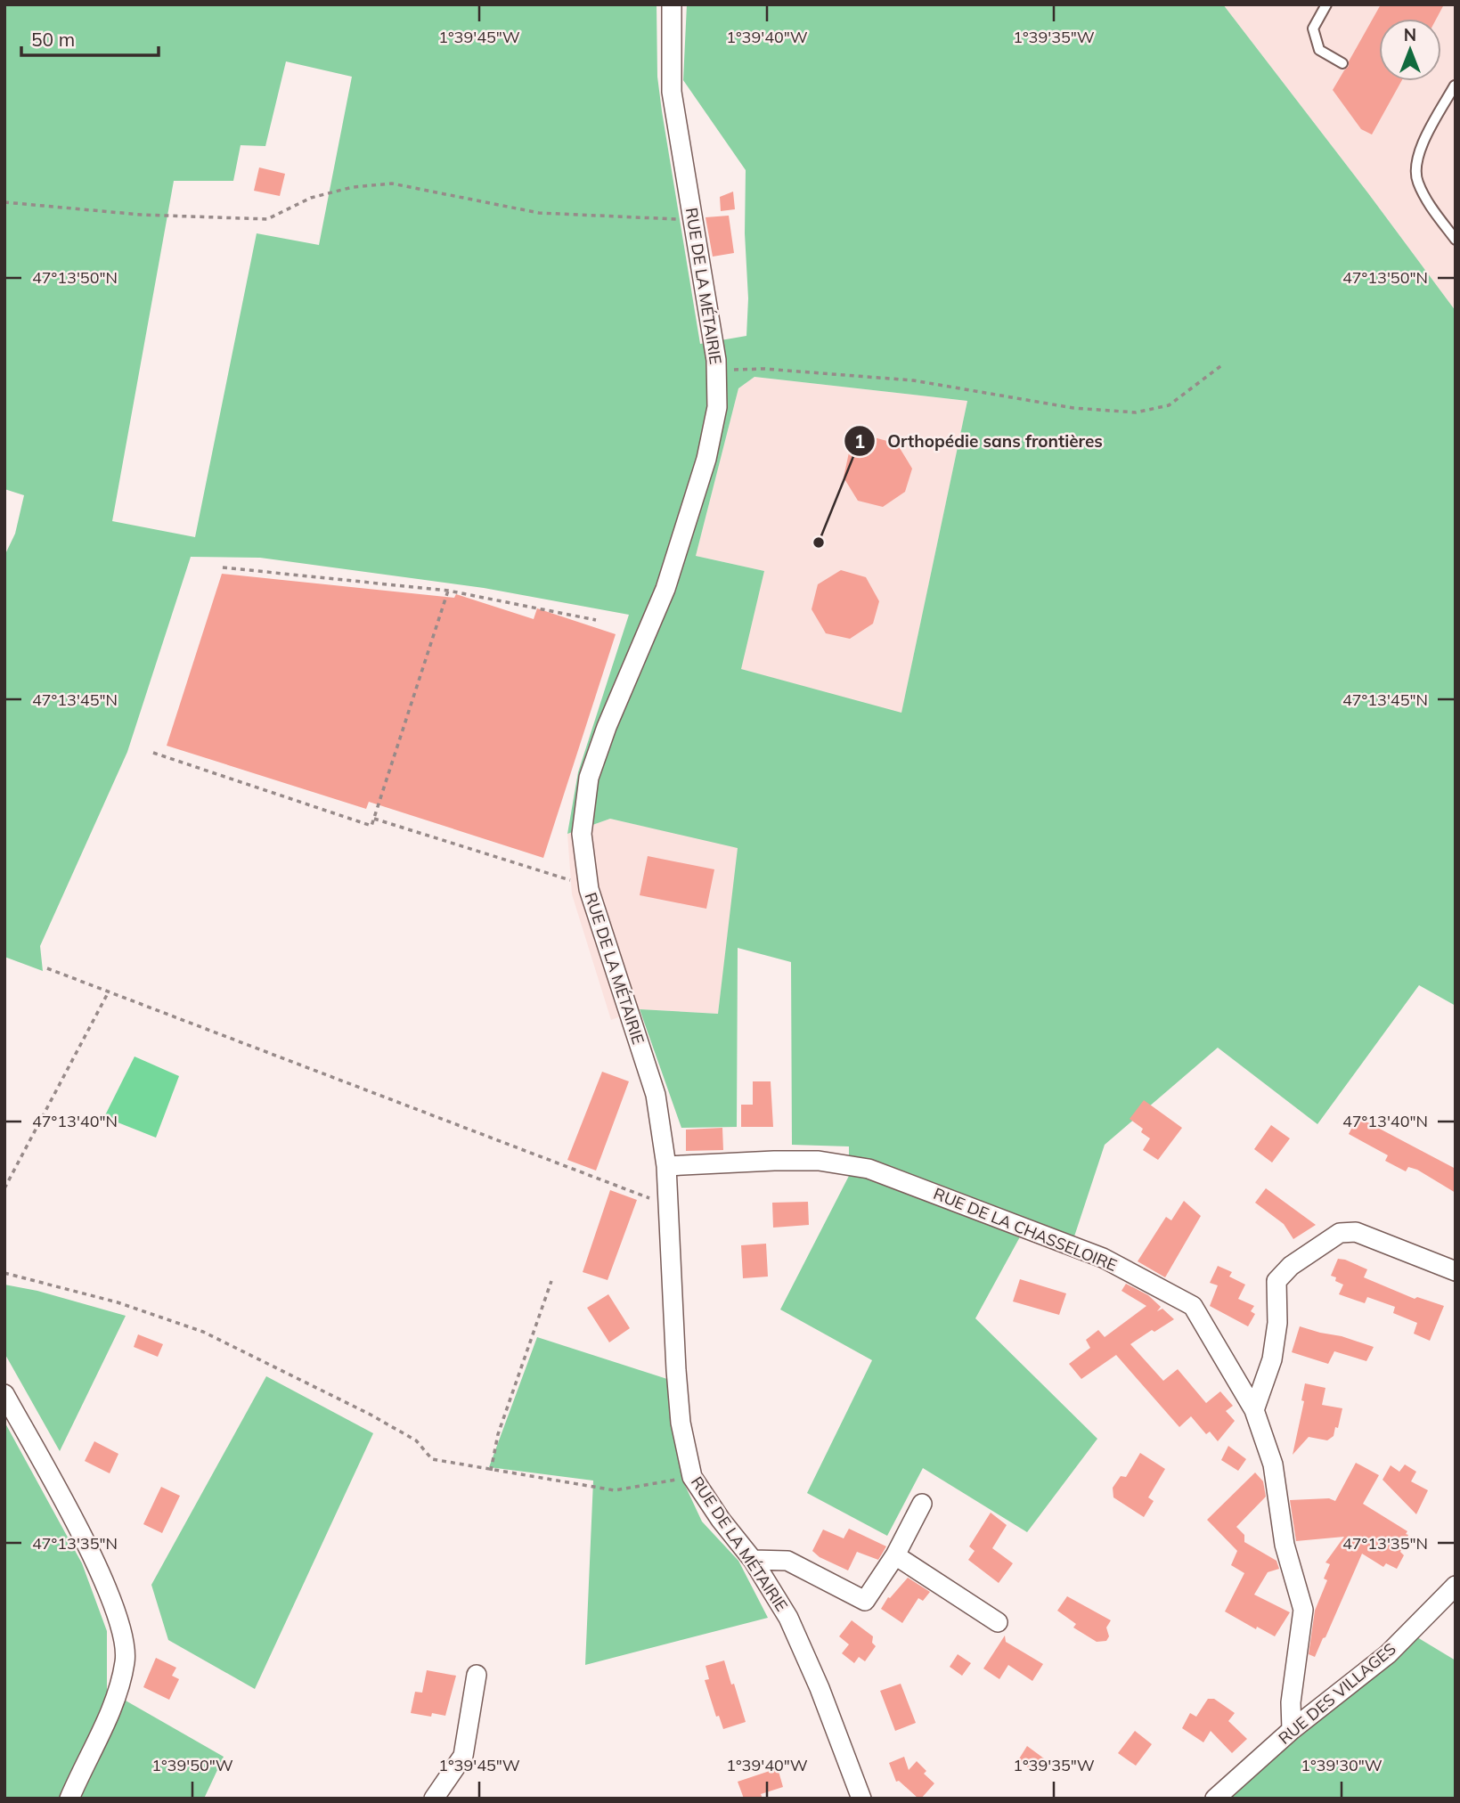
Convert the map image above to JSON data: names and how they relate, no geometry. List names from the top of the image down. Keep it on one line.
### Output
{"streets":{"street":["RUE DE LA MÉTAIRIE","RUE DE LA CHASSELOIRE","RUE DES VILLAGES"]},"crossings":[["RUE DE LA MÉTAIRIE","RUE DE LA CHASSELOIRE"],["RUE DE LA CHASSELOIRE","RUE DES VILLAGES"]],"places":["Orthopédie sans frontières"],"scale_bar":"50 m","north":"top","coordinates":["1°39'45\"W","1°39'40\"W","1°39'35\"W","47°13'50\"N","47°13'45\"N","47°13'40\"N","47°13'35\"N","1°39'50\"W","1°39'30\"W"]}
